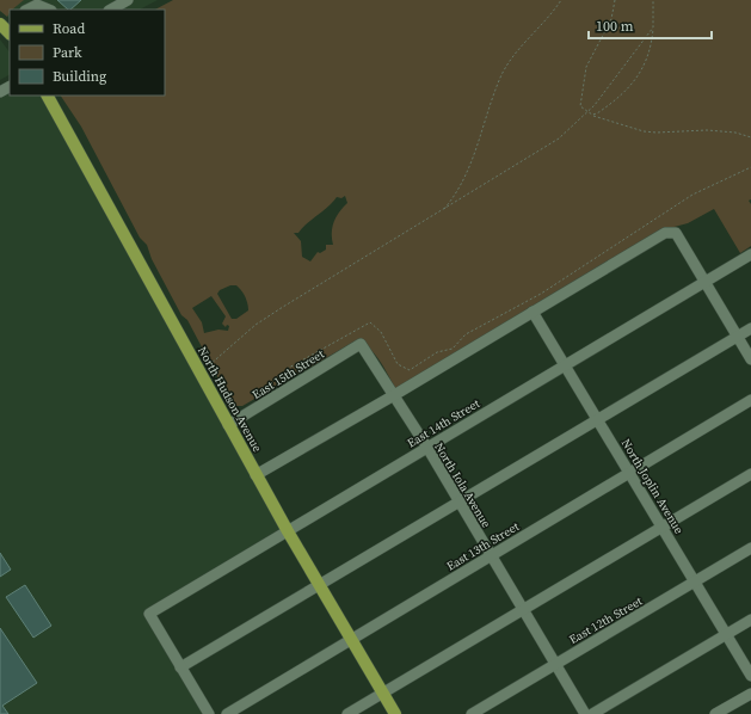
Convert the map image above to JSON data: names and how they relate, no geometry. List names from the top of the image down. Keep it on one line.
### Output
{"streets":{"main road":["North Hudson Avenue"],"street":["East 15th Street","East 14th Street","North Iola Avenue","North Joplin Avenue","East 13th Street","East 12th Street"]},"crossings":[["East 15th Street","North Hudson Avenue"],["East 15th Street","North Iola Avenue"],["North Hudson Avenue","East 14th Street"],["North Hudson Avenue","East 13th Street"],["East 14th Street","North Iola Avenue"],["East 14th Street","North Joplin Avenue"],["North Iola Avenue","East 13th Street"],["North Iola Avenue","East 12th Street"],["North Joplin Avenue","East 13th Street"],["North Joplin Avenue","East 12th Street"]],"legend":["Road","Park","Building"],"scale_bar":"100 m"}
